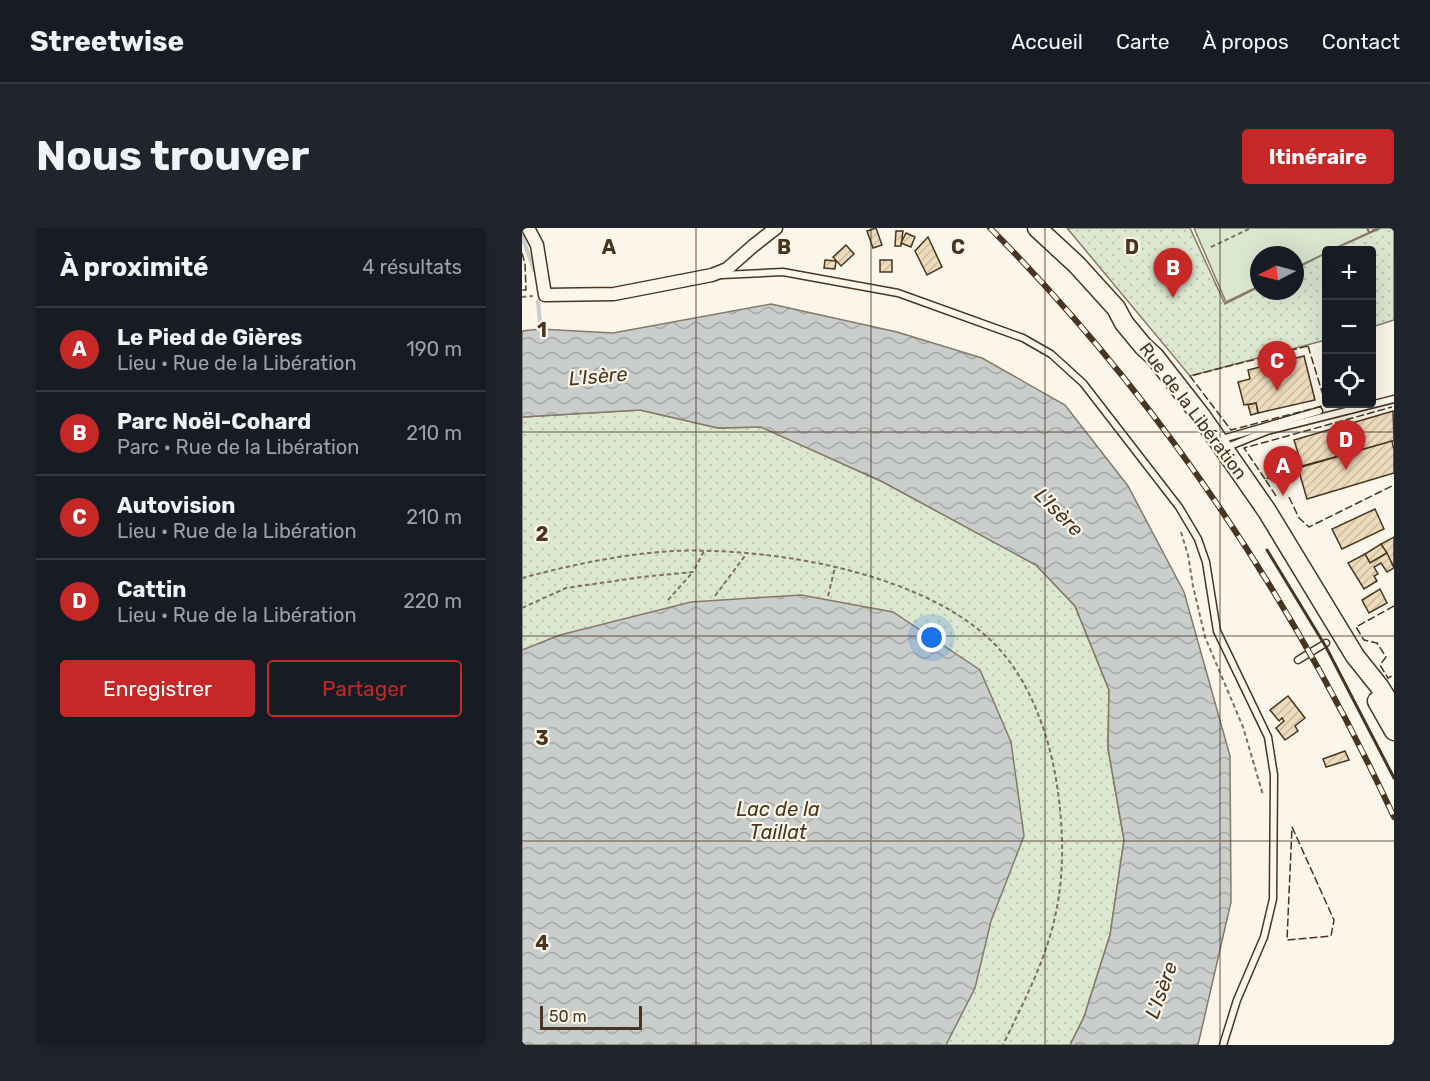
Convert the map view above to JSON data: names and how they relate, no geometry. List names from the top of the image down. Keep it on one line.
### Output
{"streets":{"main road":["Rue de la Libération"]},"water":["L'Isère","Lac de la Taillat"],"scale_bar":"50 m","north":"left","page":{"header":"Streetwise","nav":["Accueil","Carte","À propos","Contact"],"buttons":["Itinéraire",["Enregistrer","Partager"]],"title":"Nous trouver","heading":["À proximité","4 résultats"],"map_buttons":["+","−"],"pins":["B","C","D","A"],"list":[{"mark":"A","name":"Le Pied de Gières","note":"Lieu · Rue de la Libération","value":"190 m"},{"mark":"B","name":"Parc Noël-Cohard","note":"Parc · Rue de la Libération","value":"210 m"},{"mark":"C","name":"Autovision","note":"Lieu · Rue de la Libération","value":"210 m"},{"mark":"D","name":"Cattin","note":"Lieu · Rue de la Libération","value":"220 m"}],"scale":"50 m"},"grid":{"columns":["A","B","C","D"],"rows":["1","2","3","4"]}}
